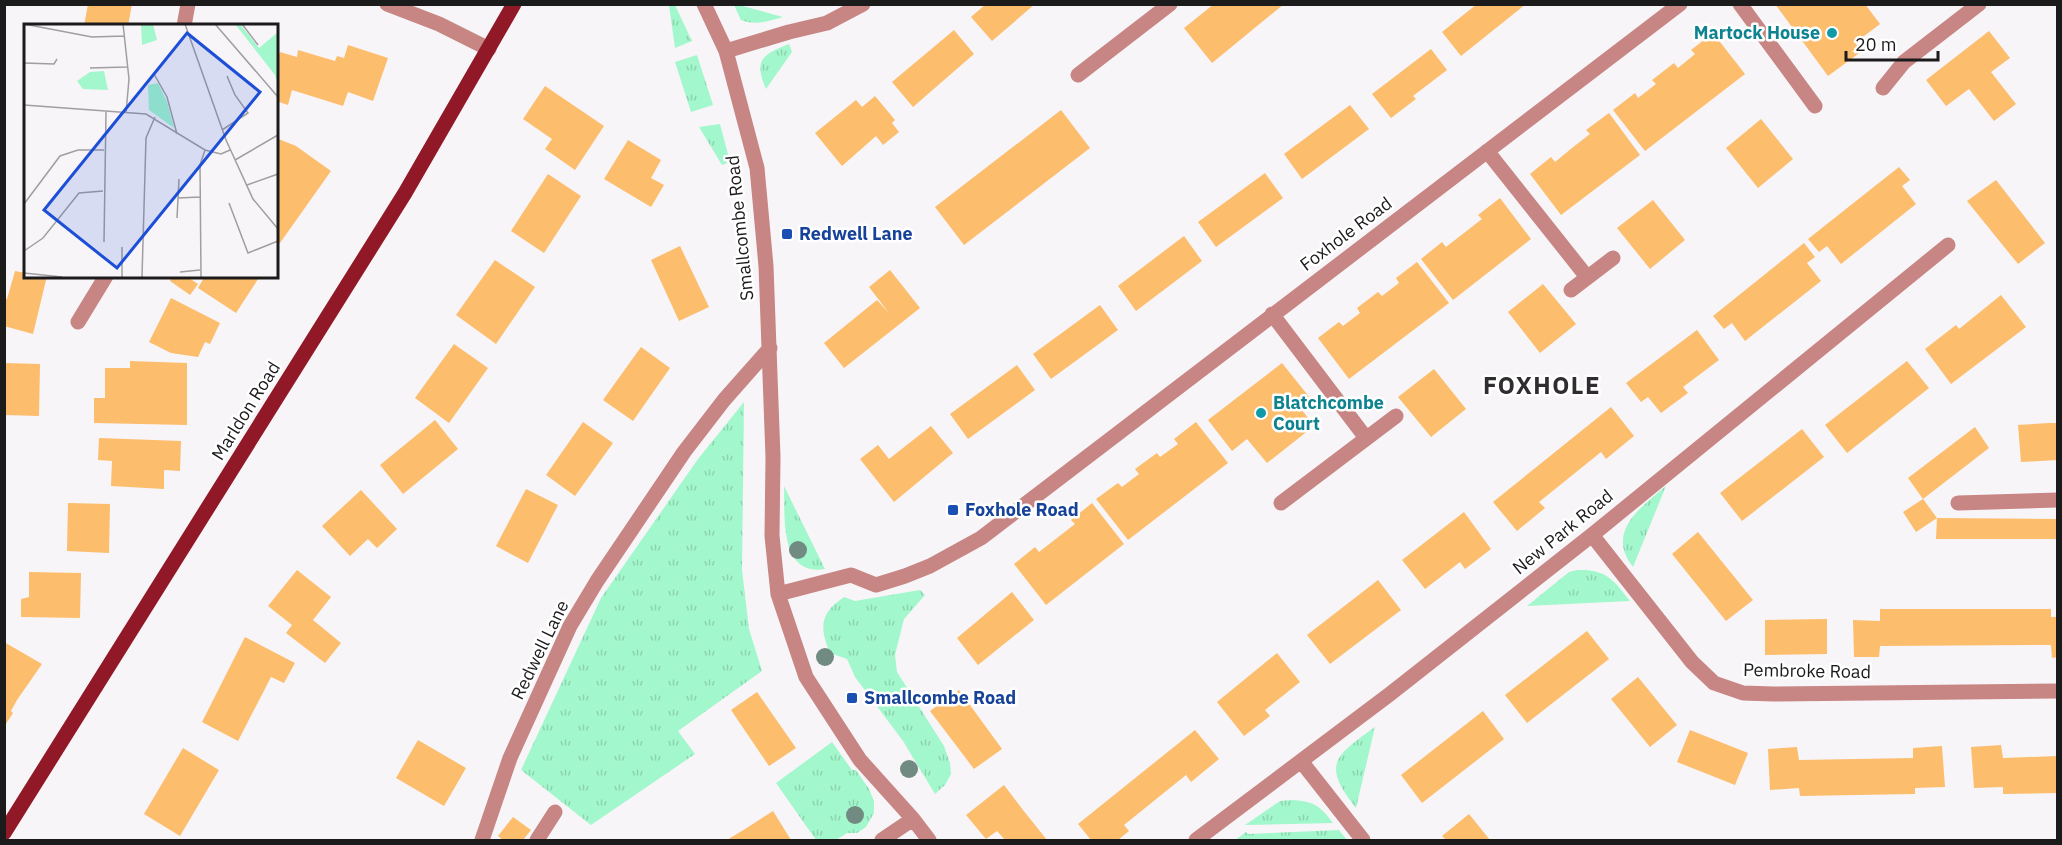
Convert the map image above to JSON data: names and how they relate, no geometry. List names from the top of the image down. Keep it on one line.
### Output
{"streets":{"main road":["Marldon Road"],"street":["Smallcombe Road","Foxhole Road","New Park Road","Redwell Lane","Pembroke Road"]},"crossings":[["Smallcombe Road","Foxhole Road"],["Smallcombe Road","Redwell Lane"],["New Park Road","Pembroke Road"]],"districts":["FOXHOLE"],"places":{"other":["Martock House","Blatchcombe Court"],"transit":["Redwell Lane","Foxhole Road","Smallcombe Road"]},"scale_bar":"20 m"}
